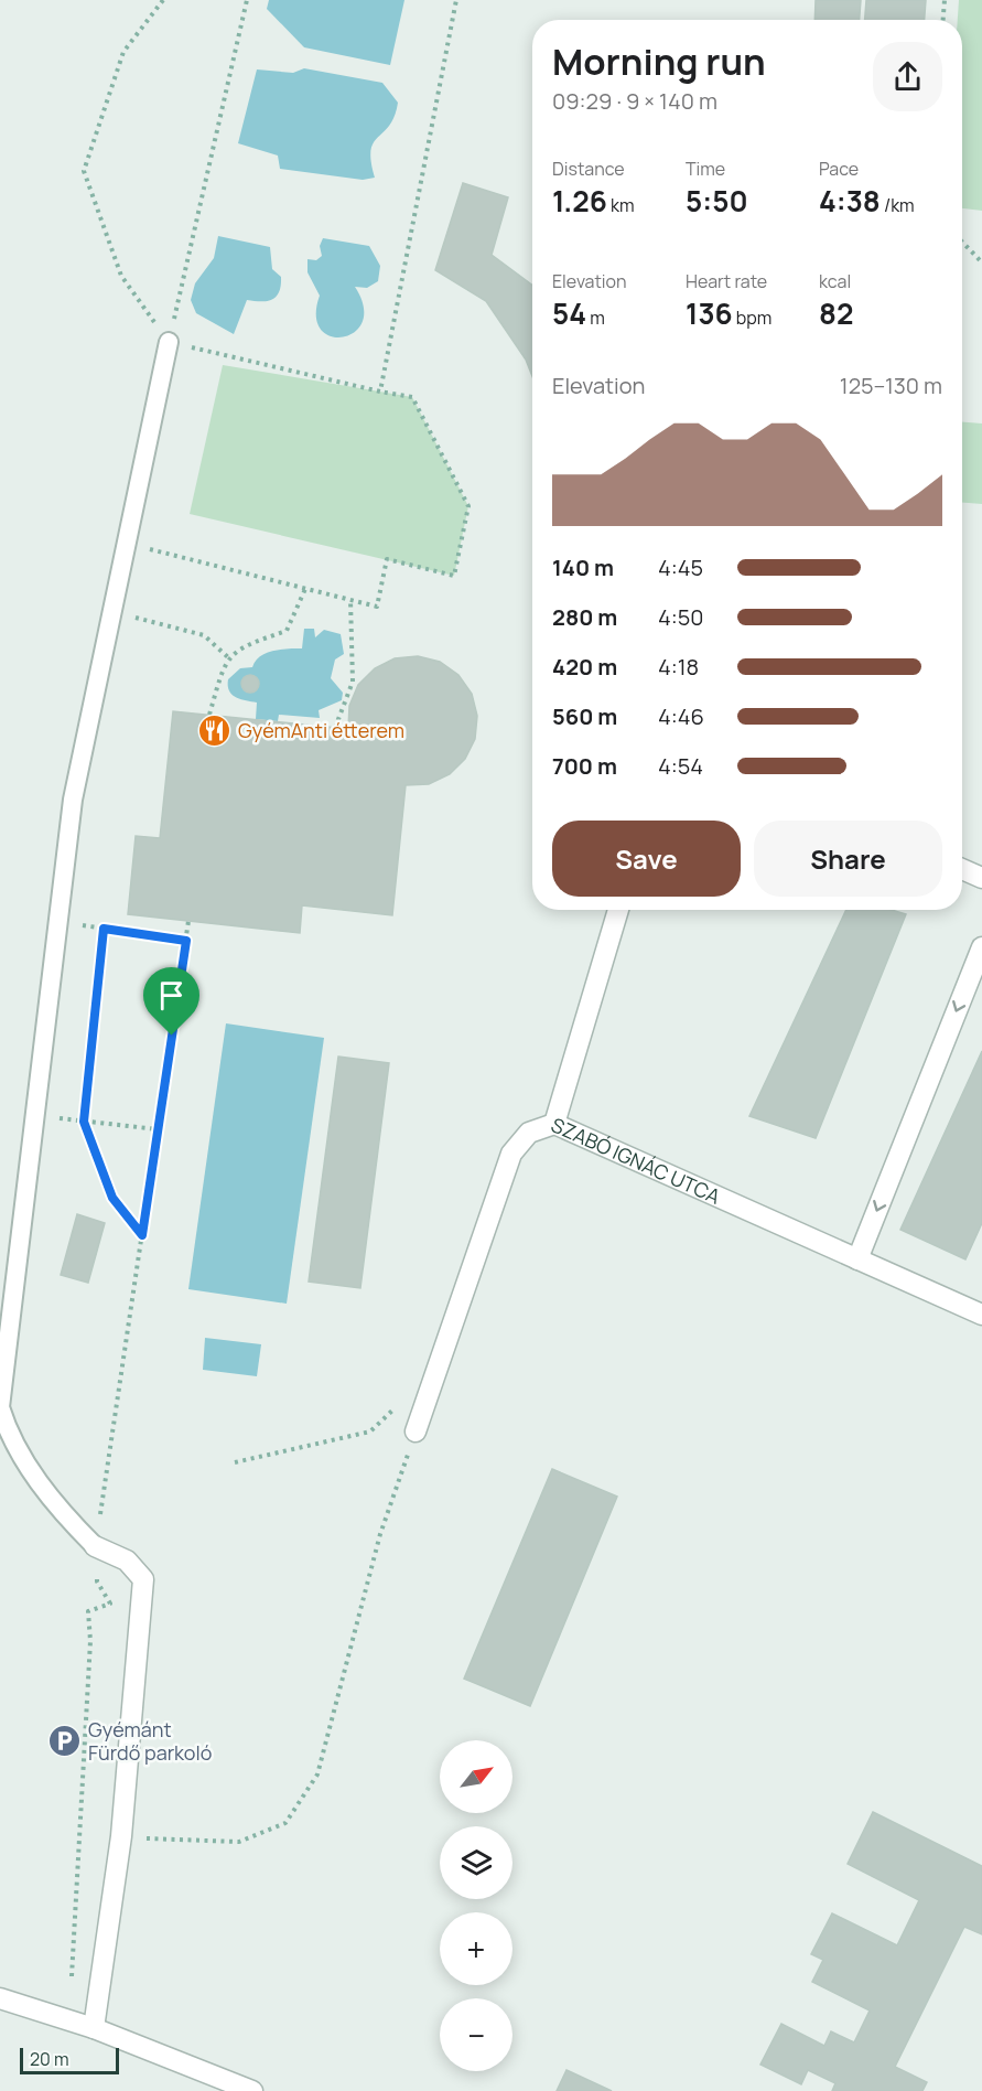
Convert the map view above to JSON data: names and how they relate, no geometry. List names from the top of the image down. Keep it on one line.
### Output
{"streets":{"street":["SZABÓ IGNÁC UTCA"]},"places":{"restaurant":["GyémAnti étterem"],"parking":["Gyémánt Fürdő parkoló"]},"scale_bar":"20 m","north":"top right","page":{"heading":["Morning run","09:29 · 9 × 140 m"],"stats":[["Distance","1.26 km"],["Time","5:50"],["Pace","4:38 /km"],["Elevation","54 m"],["Heart rate","136 bpm"],["kcal","82"]],"chart":["Elevation","125–130 m"],"list":[{"name":"140 m","note":"4:45"},{"name":"280 m","note":"4:50"},{"name":"420 m","note":"4:18"},{"name":"560 m","note":"4:46"},{"name":"700 m","note":"4:54"}],"buttons":["Save","Share"],"map_buttons":["+","−"],"scale":"20 m"}}
